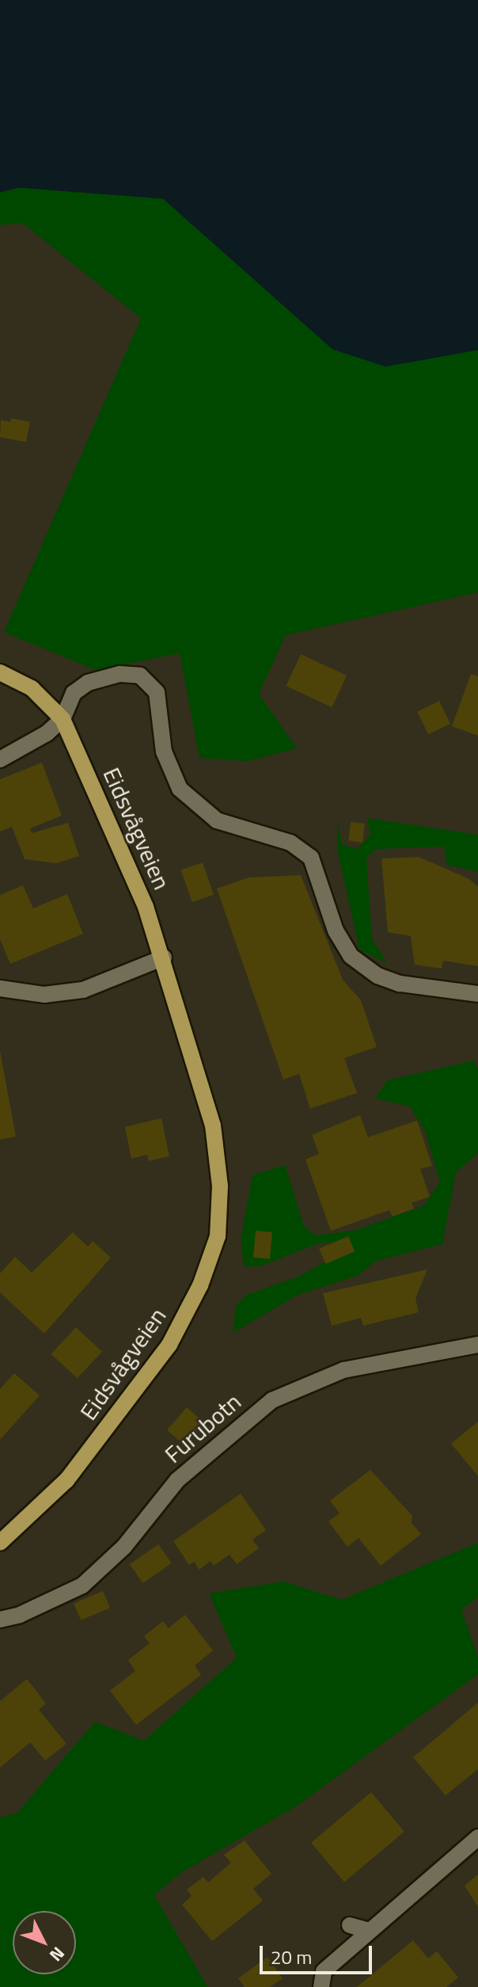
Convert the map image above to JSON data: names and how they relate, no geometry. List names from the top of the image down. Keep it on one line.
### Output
{"streets":{"main road":["Eidsvågveien"],"street":["Furubotn"]},"scale_bar":"20 m","north":"bottom right"}
